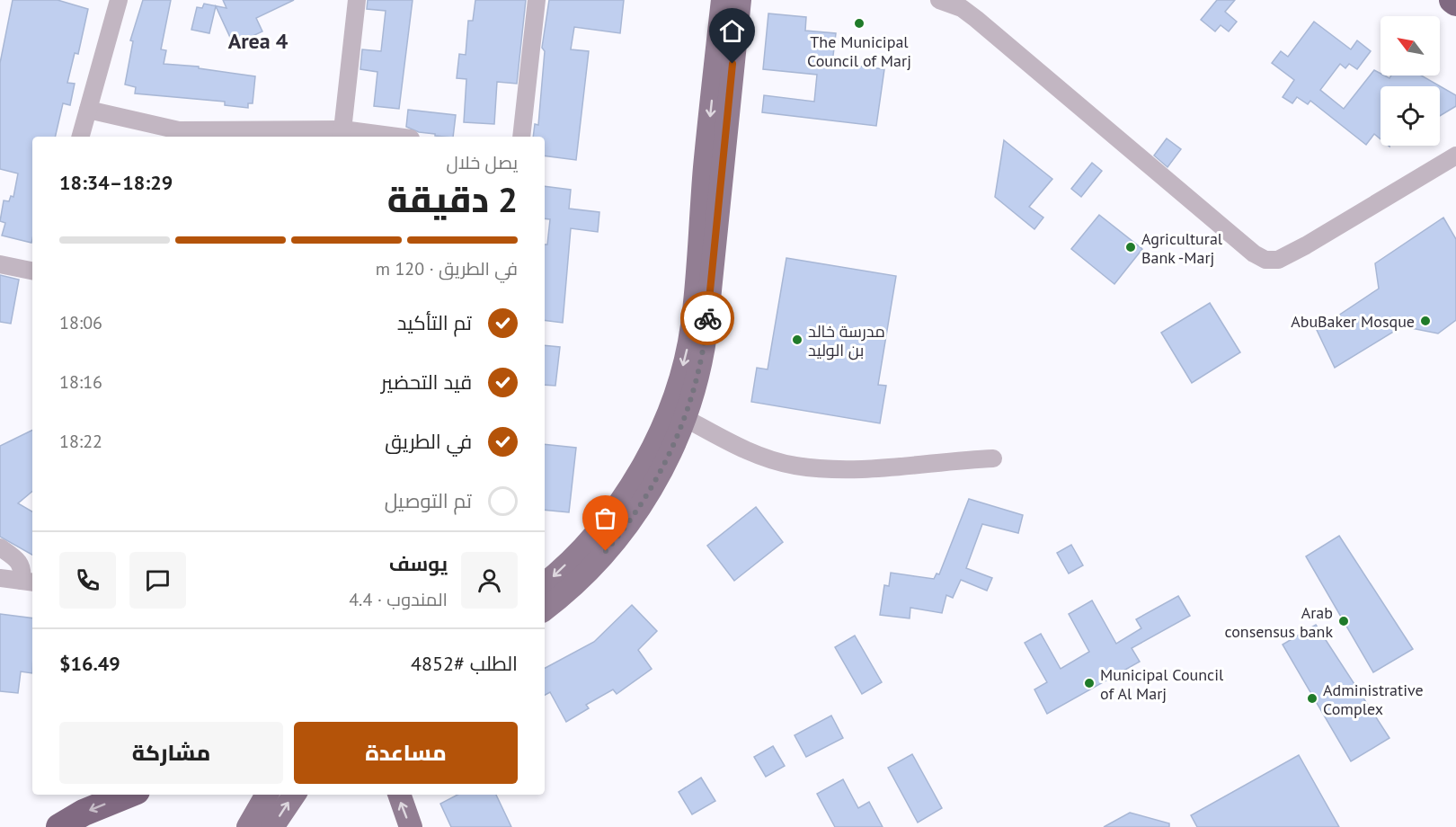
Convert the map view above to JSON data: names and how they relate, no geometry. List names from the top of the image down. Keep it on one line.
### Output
{"districts":["Area 4"],"places":["The Municipal Council of Marj","Agricultural Bank -Marj","AbuBaker Mosque","مدرسة خالد بن الوليد","Arab consensus bank","Municipal Council of Al Marj","Administrative Complex"],"north":"top left","page":{"heading":["2 دقيقة","يصل خلال","18:29–18:34"],"panel":["يوسف","المندوب · 4.4","الطلب #4852","$16.49"],"bar":"في الطريق · 120 m","list":[["تم التأكيد","18:06"],["قيد التحضير","18:16"],["في الطريق","18:22"],"تم التوصيل"],"buttons":["مساعدة","مشاركة"]}}
